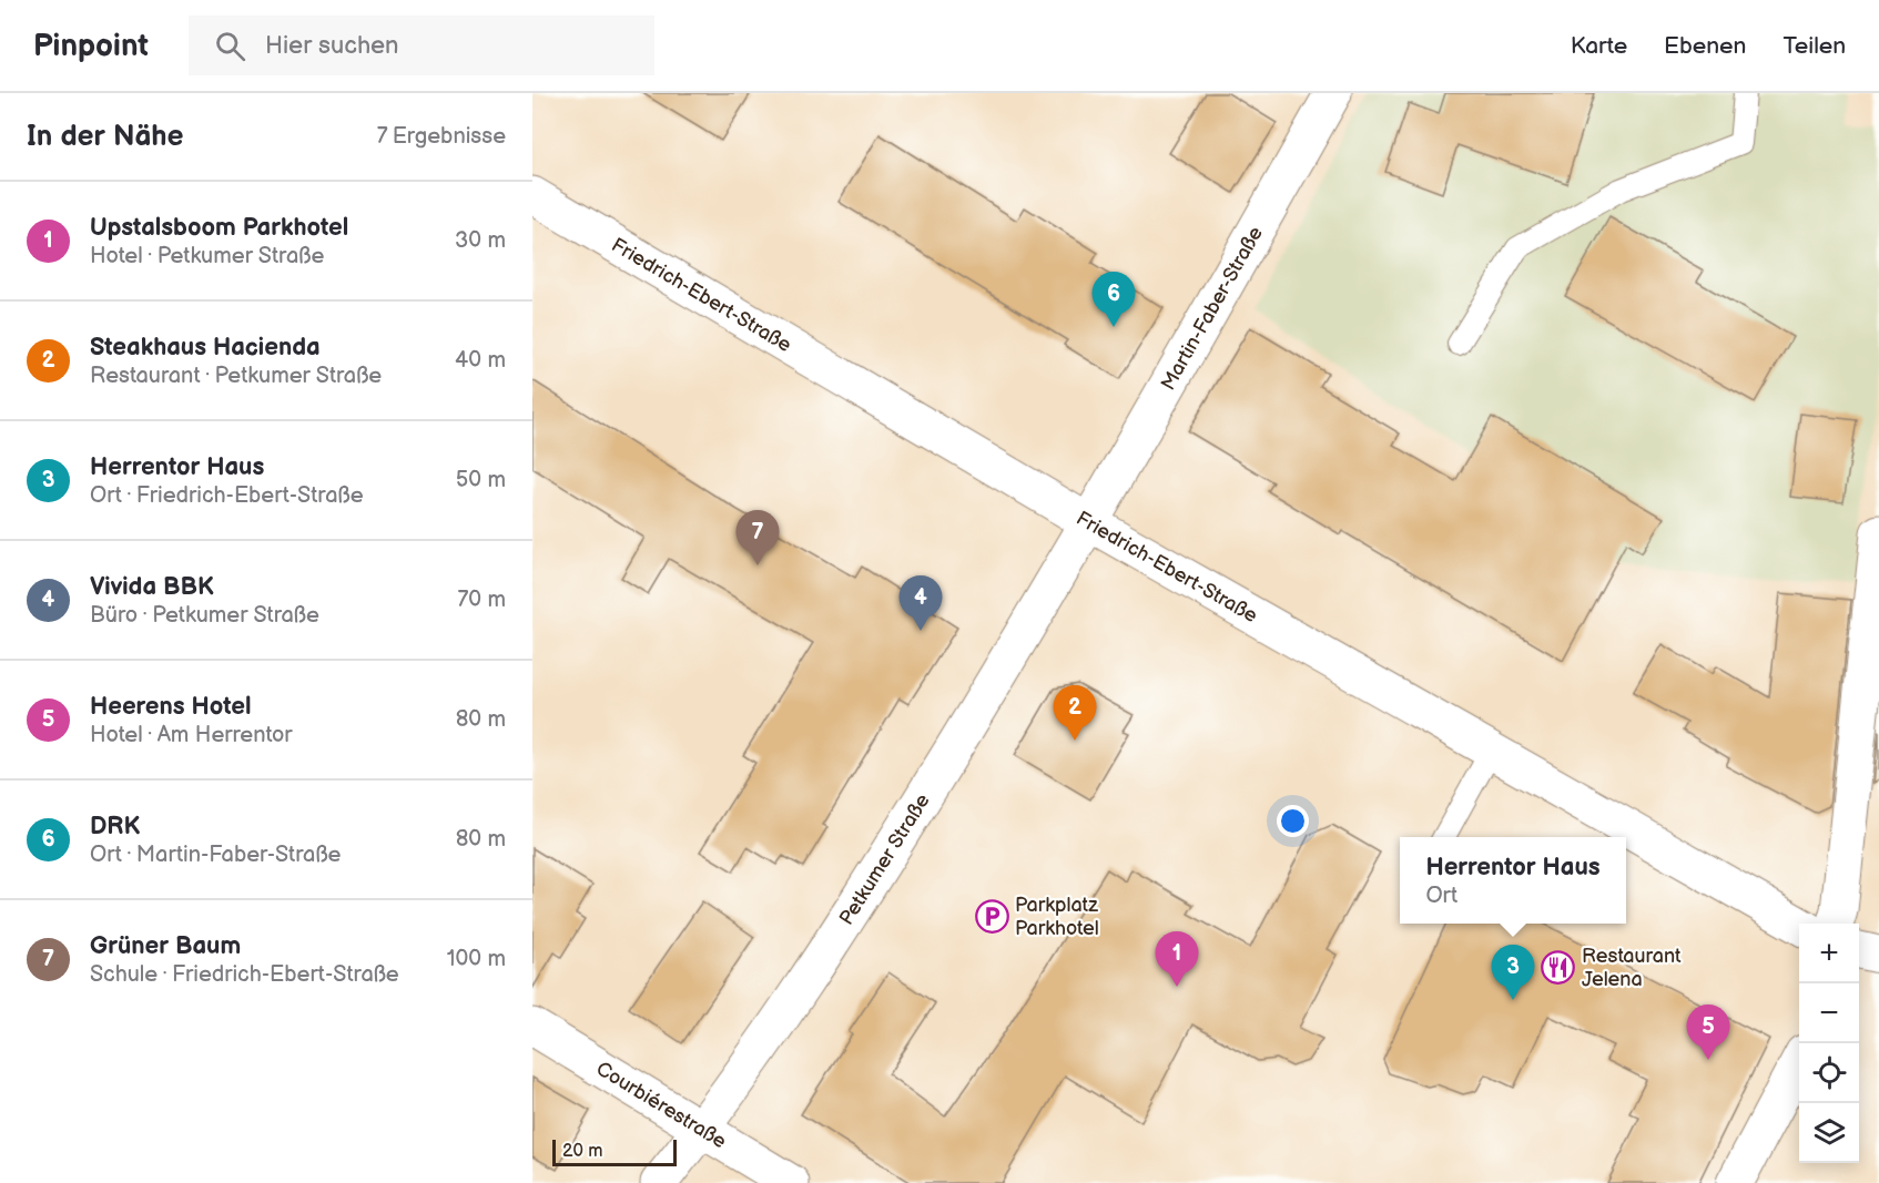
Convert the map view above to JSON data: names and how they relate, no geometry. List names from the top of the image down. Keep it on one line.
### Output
{"streets":{"street":["Friedrich-Ebert-Straße","Martin-Faber-Straße","Petkumer Straße","Courbiérestraße"]},"crossings":[["Friedrich-Ebert-Straße","Martin-Faber-Straße"],["Friedrich-Ebert-Straße","Petkumer Straße"],["Martin-Faber-Straße","Petkumer Straße"],["Petkumer Straße","Courbiérestraße"]],"places":{"parking":["Parkplatz Parkhotel"],"restaurant":["Restaurant Jelena"]},"scale_bar":"20 m","page":{"header":"Pinpoint","search":"Hier suchen","nav":["Karte","Ebenen","Teilen"],"heading":["In der Nähe","7 Ergebnisse"],"list":[{"mark":"1","name":"Upstalsboom Parkhotel","note":"Hotel · Petkumer Straße","value":"30 m"},{"mark":"2","name":"Steakhaus Hacienda","note":"Restaurant · Petkumer Straße","value":"40 m"},{"mark":"3","name":"Herrentor Haus","note":"Ort · Friedrich-Ebert-Straße","value":"50 m"},{"mark":"4","name":"Vivida BBK","note":"Büro · Petkumer Straße","value":"70 m"},{"mark":"5","name":"Heerens Hotel","note":"Hotel · Am Herrentor","value":"80 m"},{"mark":"6","name":"DRK","note":"Ort · Martin-Faber-Straße","value":"80 m"},{"mark":"7","name":"Grüner Baum","note":"Schule · Friedrich-Ebert-Straße","value":"100 m"}],"pins":["6","7","4","2","1","3","5"],"popup":["Herrentor Haus","Ort"],"map_buttons":["+","−"],"scale":"20 m"}}
